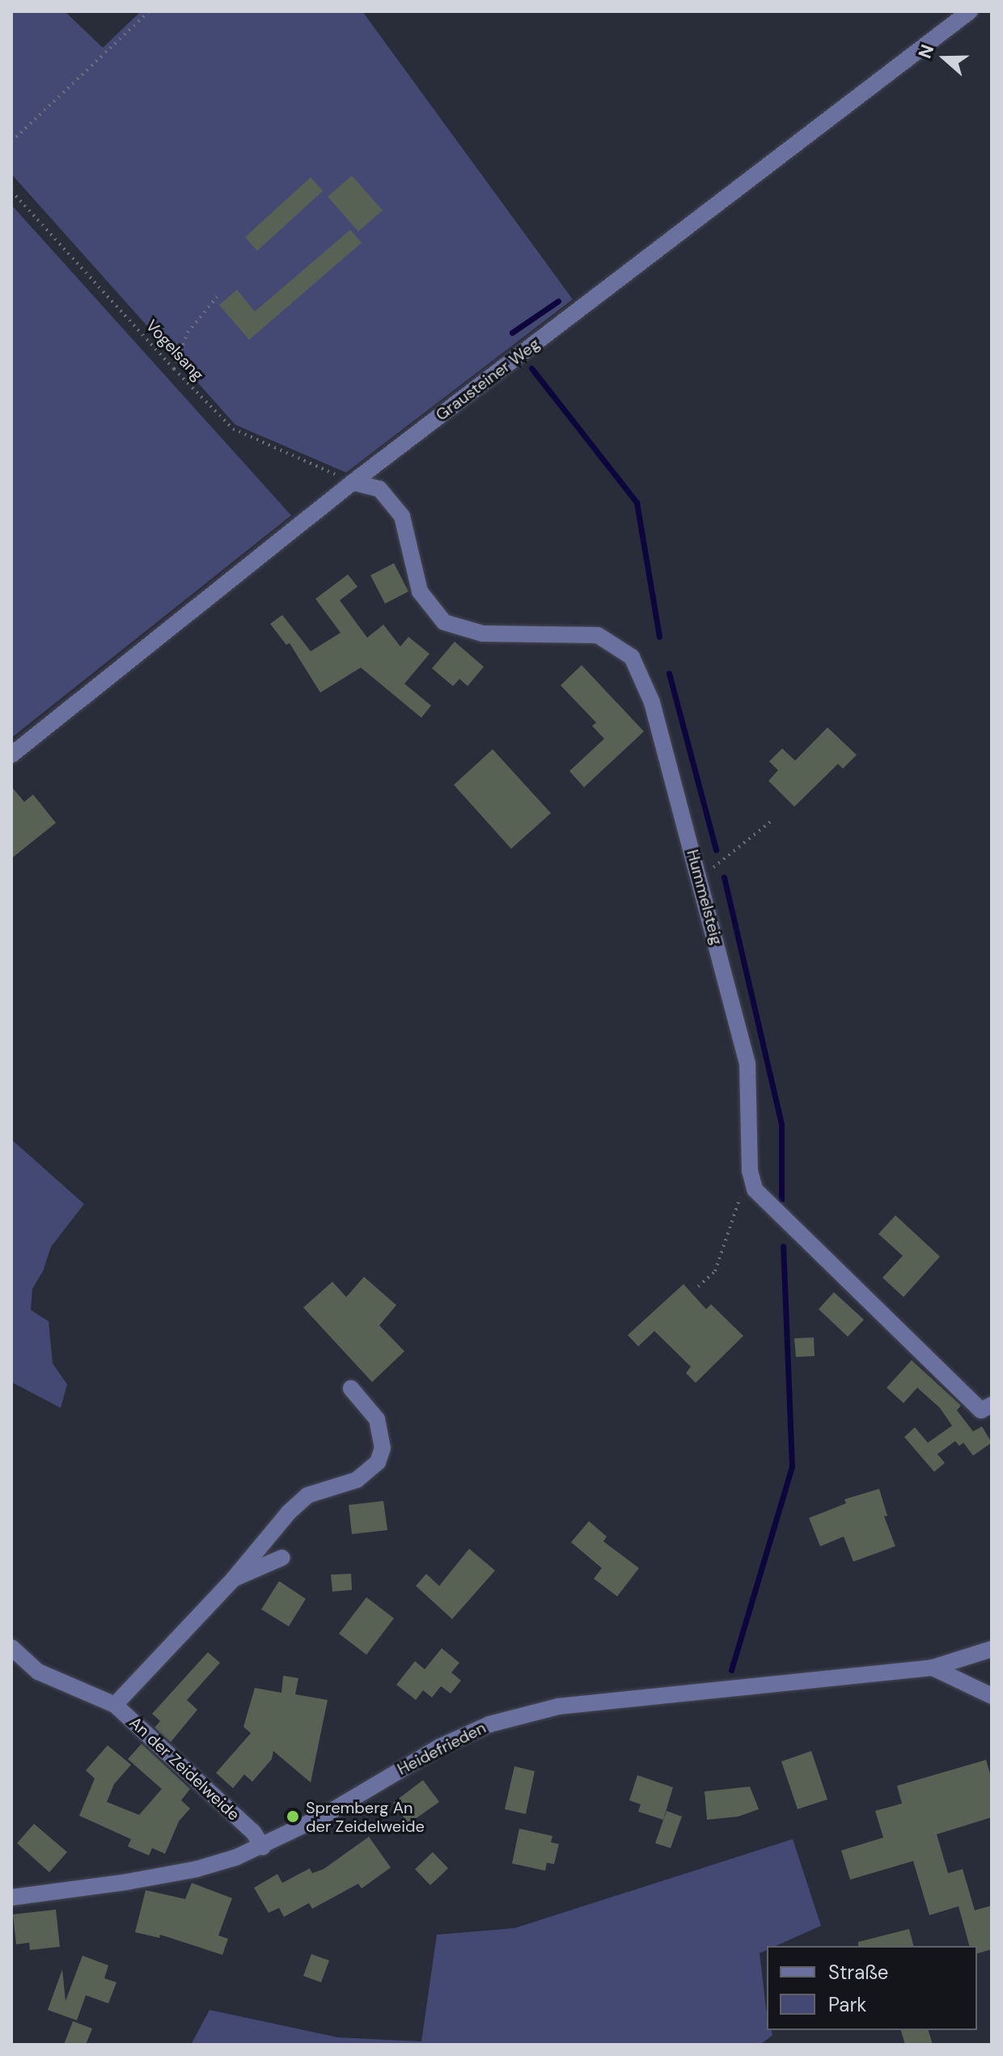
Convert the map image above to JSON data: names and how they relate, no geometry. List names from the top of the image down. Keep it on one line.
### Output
{"streets":{"street":["Grausteiner Weg","Hummelsteig","Heidefrieden","An der Zeidelweide"],"path":["Vogelsang"]},"crossings":[["Vogelsang","Grausteiner Weg"],["Vogelsang","Hummelsteig"],["Grausteiner Weg","Hummelsteig"],["Heidefrieden","An der Zeidelweide"]],"places":["Spremberg An der Zeidelweide"],"legend":["Straße","Park"],"north":"left"}
